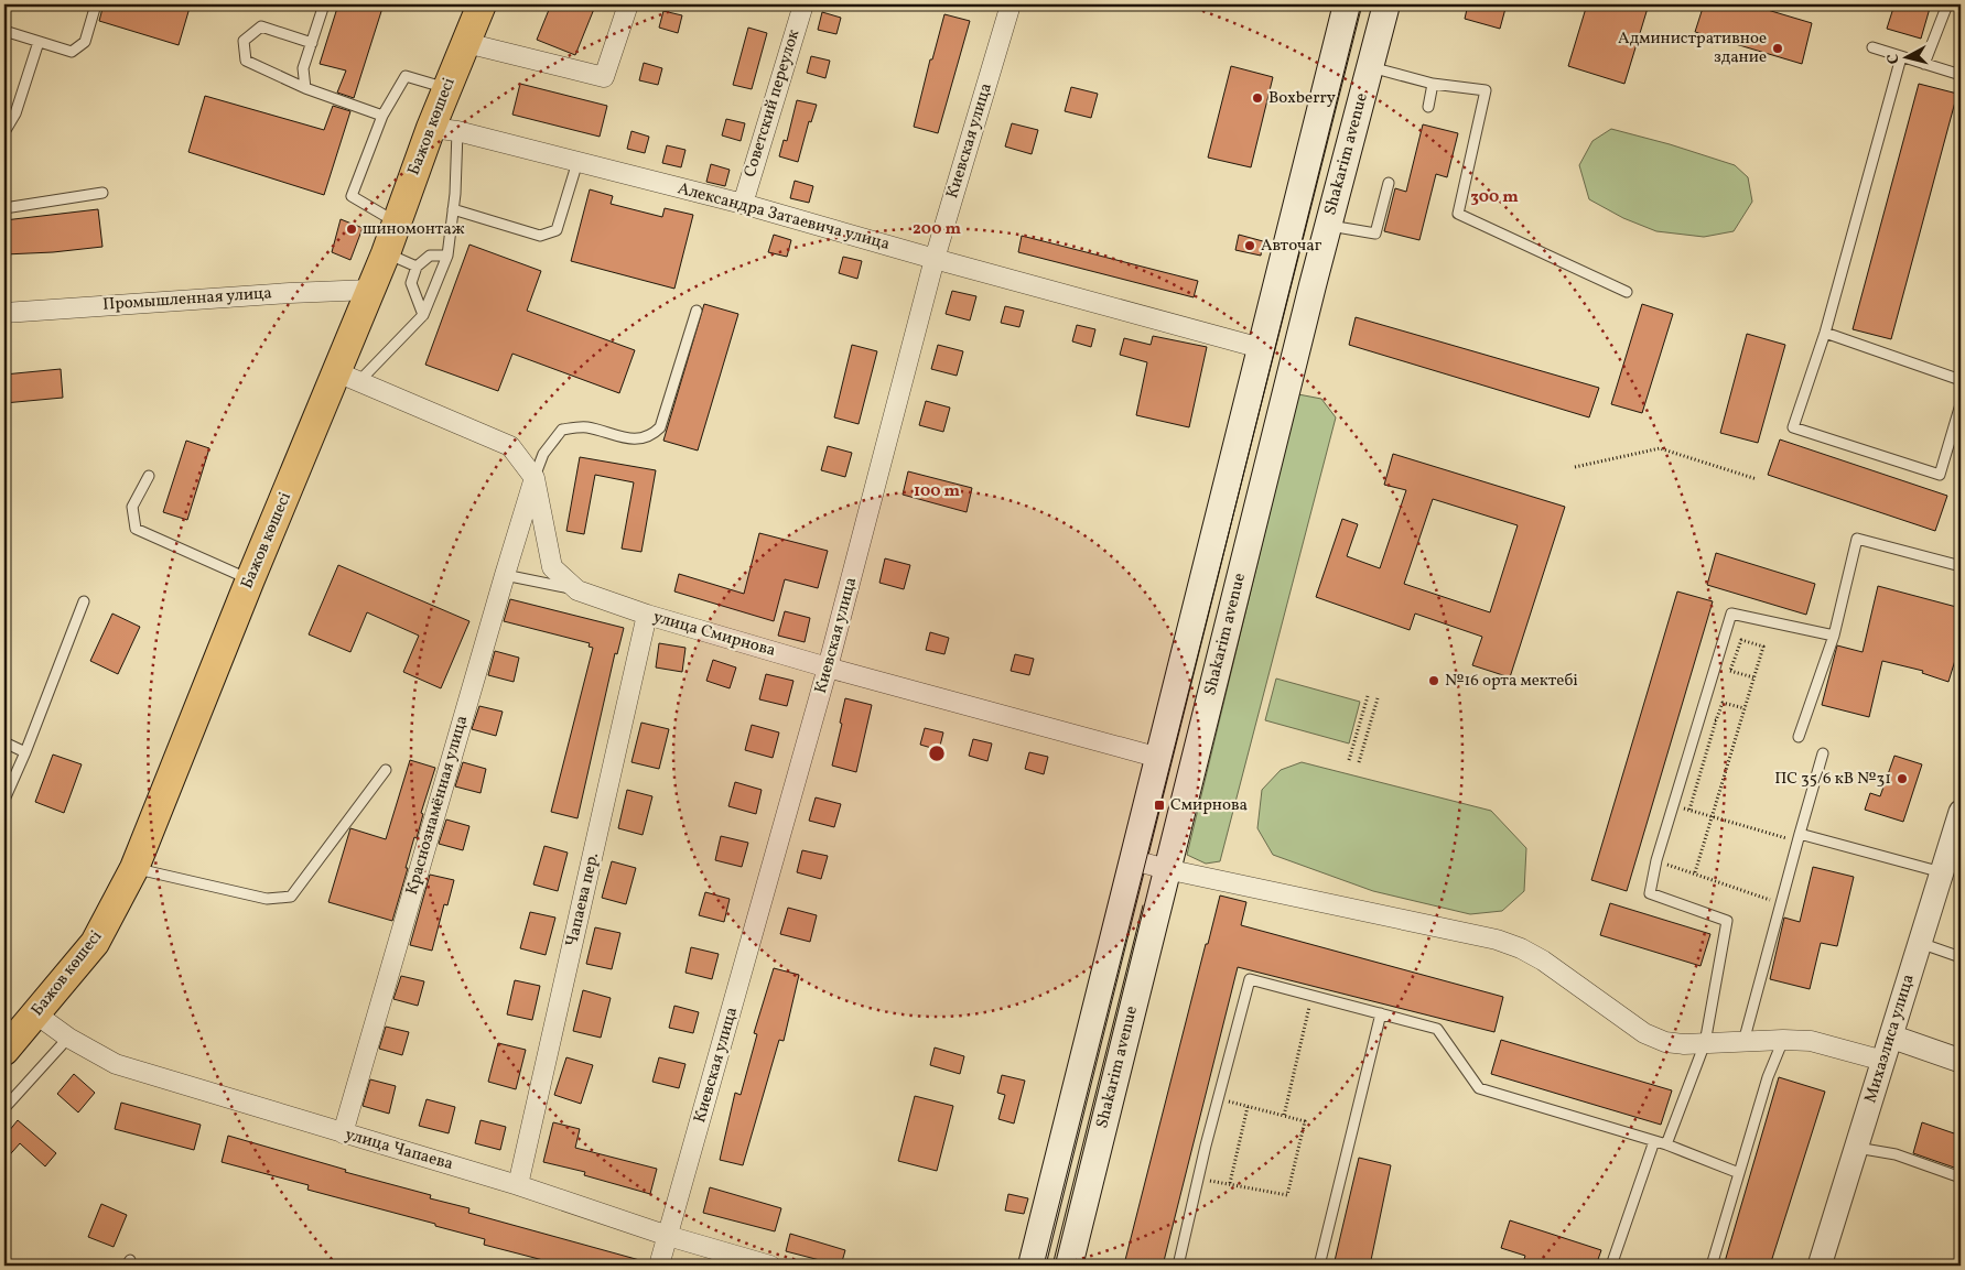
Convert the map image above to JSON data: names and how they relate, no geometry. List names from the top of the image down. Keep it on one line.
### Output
{"streets":{"main road":["Бажов көшесі","Shakarim avenue","Александра Затаевича улица","улица Смирнова"],"street":["Советский переулок","Киевская улица","Промышленная улица","Краснознамённая улица","Чапаева пер.","Михаэлиса улица","улица Чапаева"]},"crossings":[["Советский переулок","Александра Затаевича улица"],["Бажов көшесі","Александра Затаевича улица"],["Бажов көшесі","Промышленная улица"],["Бажов көшесі","улица Смирнова"],["Бажов көшесі","улица Чапаева"],["Киевская улица","Александра Затаевича улица"],["Киевская улица","улица Смирнова"],["Киевская улица","улица Чапаева"],["Shakarim avenue","Александра Затаевича улица"],["Shakarim avenue","улица Смирнова"],["улица Смирнова","Краснознамённая улица"],["улица Смирнова","Чапаева пер."],["Краснознамённая улица","улица Чапаева"],["Чапаева пер.","улица Чапаева"]],"places":{"other":["Административное здание","Boxberry","шиномонтаж","Авточаг","№16 орта мектебі","ПС 35/6 кВ №31"],"transit":["Смирнова"]},"north":"left","rings":["300 m","200 m","100 m"]}
